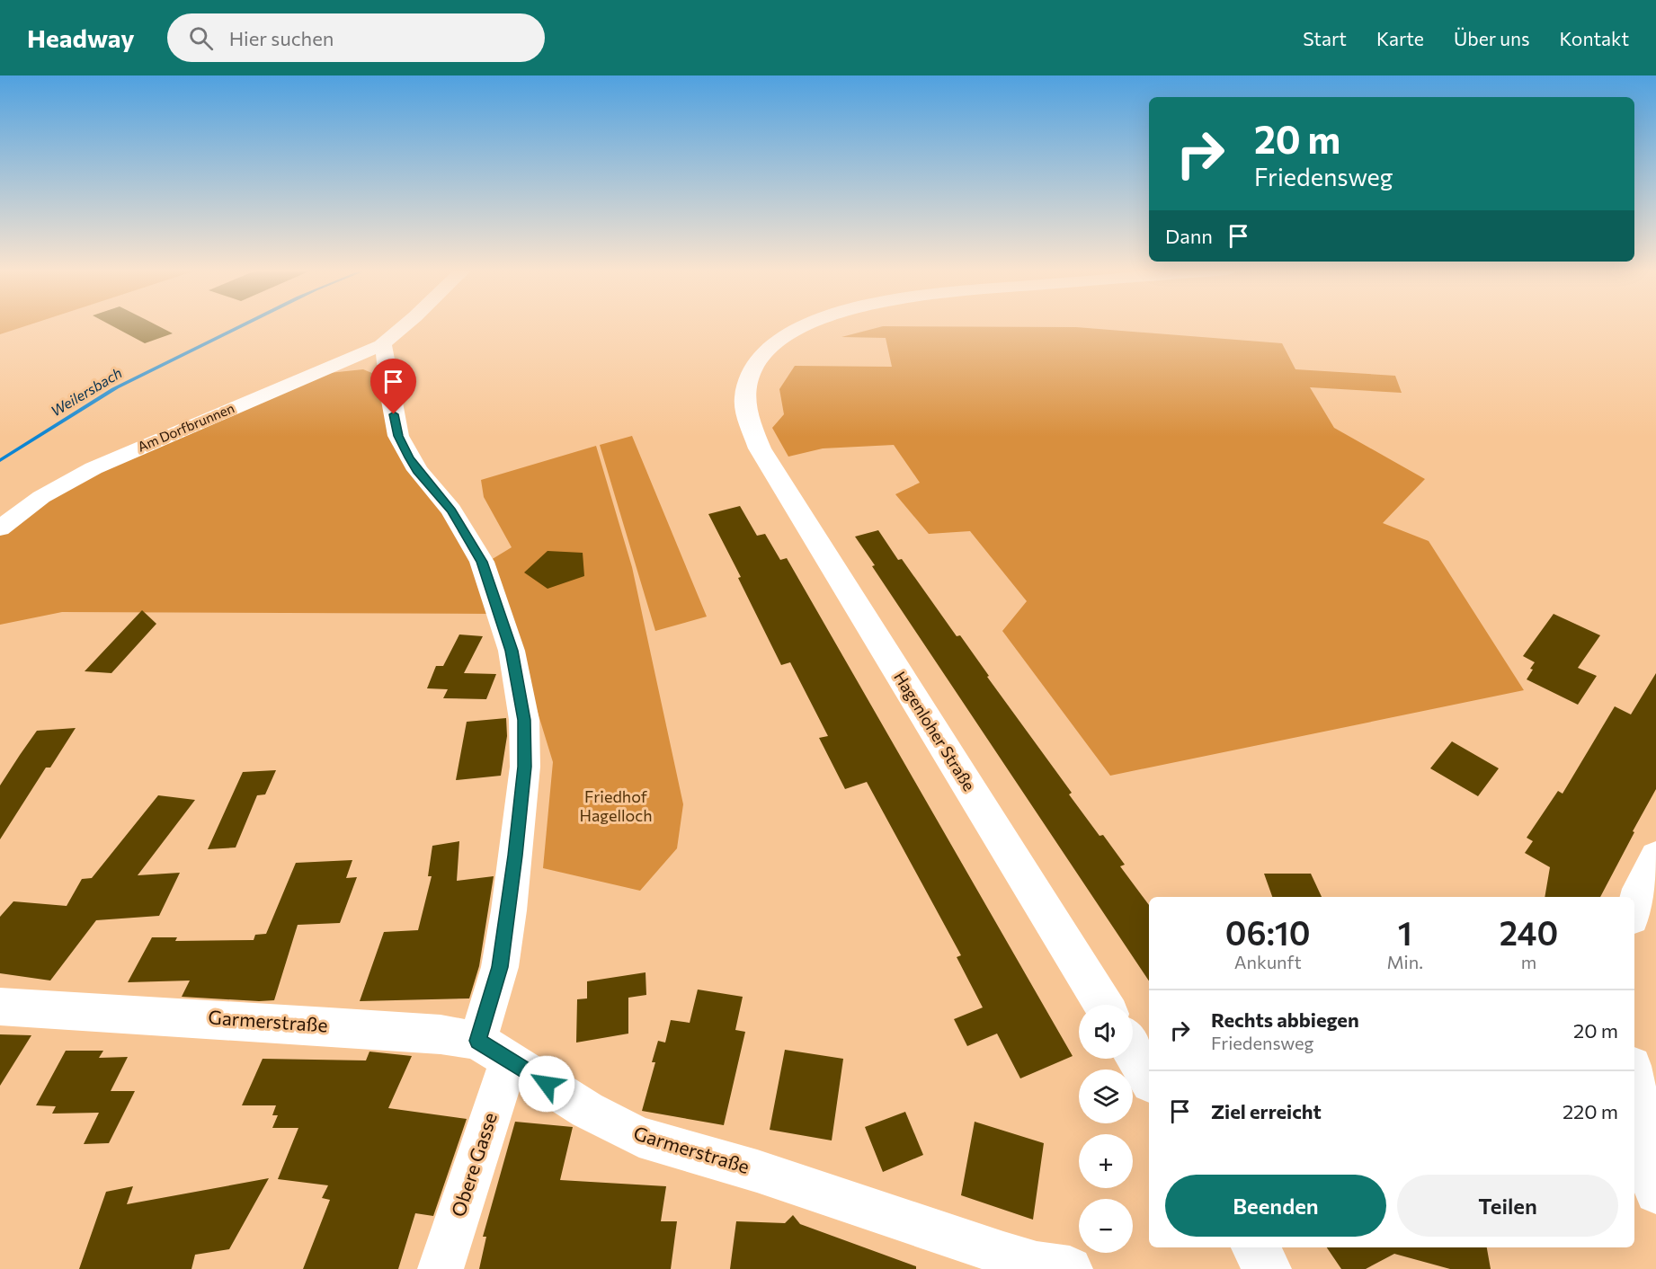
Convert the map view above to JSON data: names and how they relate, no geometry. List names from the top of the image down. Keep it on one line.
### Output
{"streets":{"street":["Am Dorfbrunnen","Hagenloher Straße","Garmerstraße","Obere Gasse"]},"crossings":[["Am Dorfbrunnen","Obere Gasse"],["Garmerstraße","Obere Gasse"]],"water":["Weilersbach"],"parks":["Friedhof Hagelloch"],"page":{"header":"Headway","search":"Hier suchen","nav":["Start","Karte","Über uns","Kontakt"],"turn":["20 m","Friedensweg"],"then":"Dann","eta":["06:10","Ankunft","1","Min.","240","m"],"list":[{"name":"Rechts abbiegen","note":"Friedensweg","value":"20 m"},{"name":"Ziel erreicht","value":"220 m"}],"map_buttons":["+","−"],"buttons":["Beenden","Teilen"]}}
